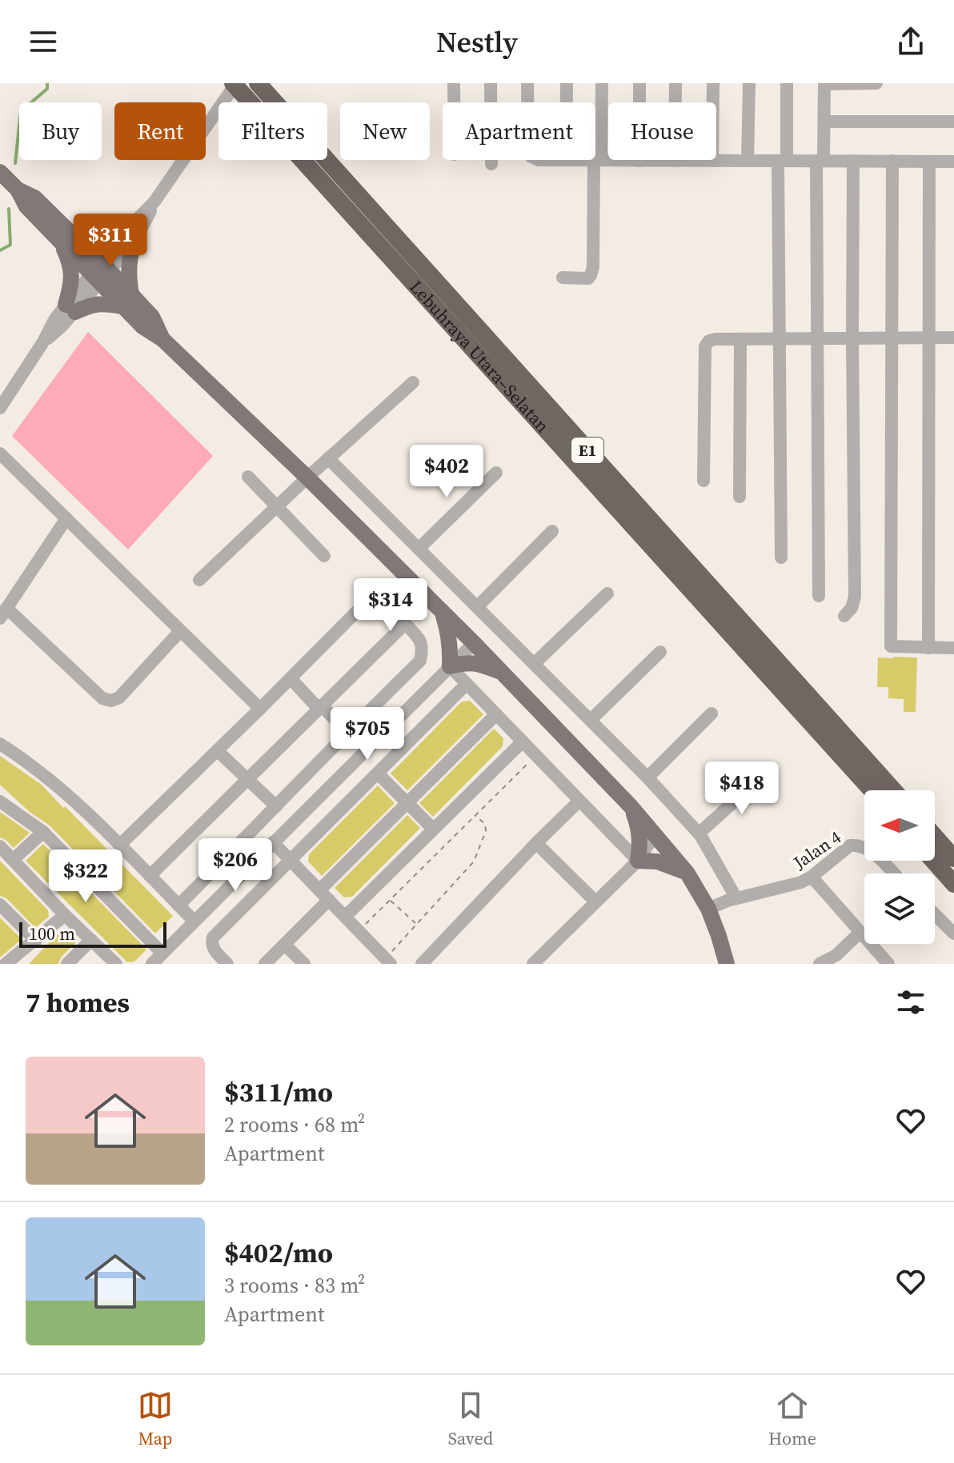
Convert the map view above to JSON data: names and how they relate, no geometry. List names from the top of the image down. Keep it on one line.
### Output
{"streets":{"highway":["Lebuhraya Utara–Selatan","E1"],"street":["Jalan 4"]},"scale_bar":"100 m","north":"left","page":{"header":"Nestly","chip":["Buy","Rent","Filters","New","Apartment","House"],"price":["$311","$402","$314","$705","$418","$206","$322"],"scale":"100 m","heading":"7 homes","list":[{"name":"$311/mo","note":"2 rooms · 68 m² · Apartment"},{"name":"$402/mo","note":"3 rooms · 83 m² · Apartment"}],"tabs":["Map","Saved","Home"]}}
